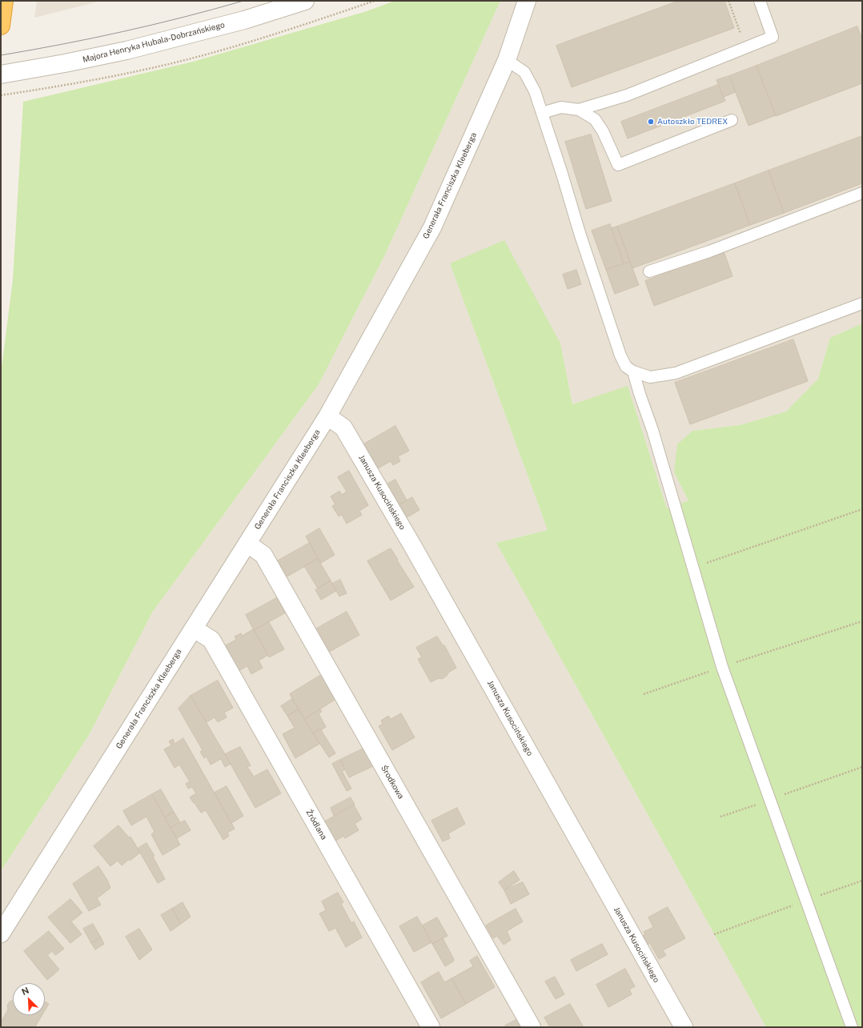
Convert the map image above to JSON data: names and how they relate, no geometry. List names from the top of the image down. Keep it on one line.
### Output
{"streets":{"street":["Majora Henryka Hubala-Dobrzańskiego","Generała Franciszka Kleeberga","Janusza Kusocińskiego","Środkowa","Źródlana"]},"crossings":[["Generała Franciszka Kleeberga","Janusza Kusocińskiego"],["Generała Franciszka Kleeberga","Środkowa"],["Generała Franciszka Kleeberga","Źródlana"]],"places":["Autoszkło TEDREX"],"north":"top left"}
